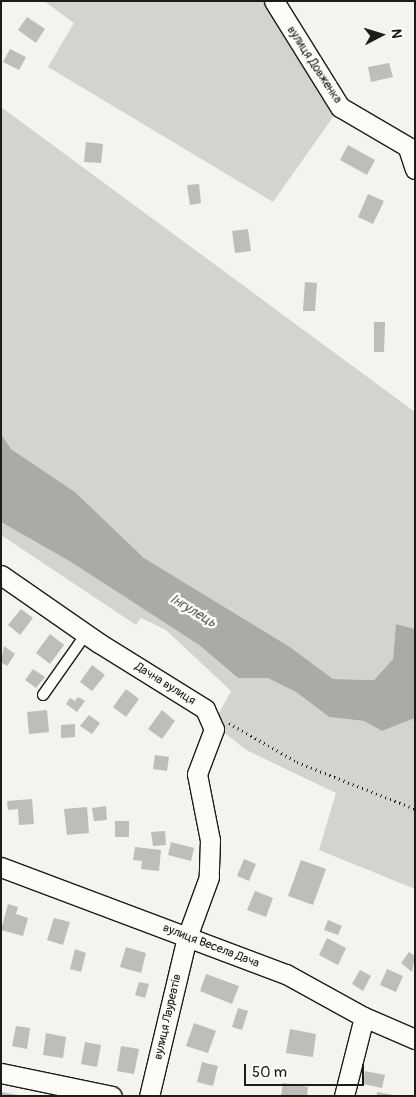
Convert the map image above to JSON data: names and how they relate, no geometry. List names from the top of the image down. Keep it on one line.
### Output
{"streets":{"street":["вулиця Довженка","Дачна вулиця","вулиця Весела Дача","вулиця Лауреатів"]},"crossings":[["Дачна вулиця","вулиця Весела Дача"],["Дачна вулиця","вулиця Лауреатів"],["вулиця Весела Дача","вулиця Лауреатів"]],"water":["Інгулець"],"scale_bar":"50 m","north":"right"}
